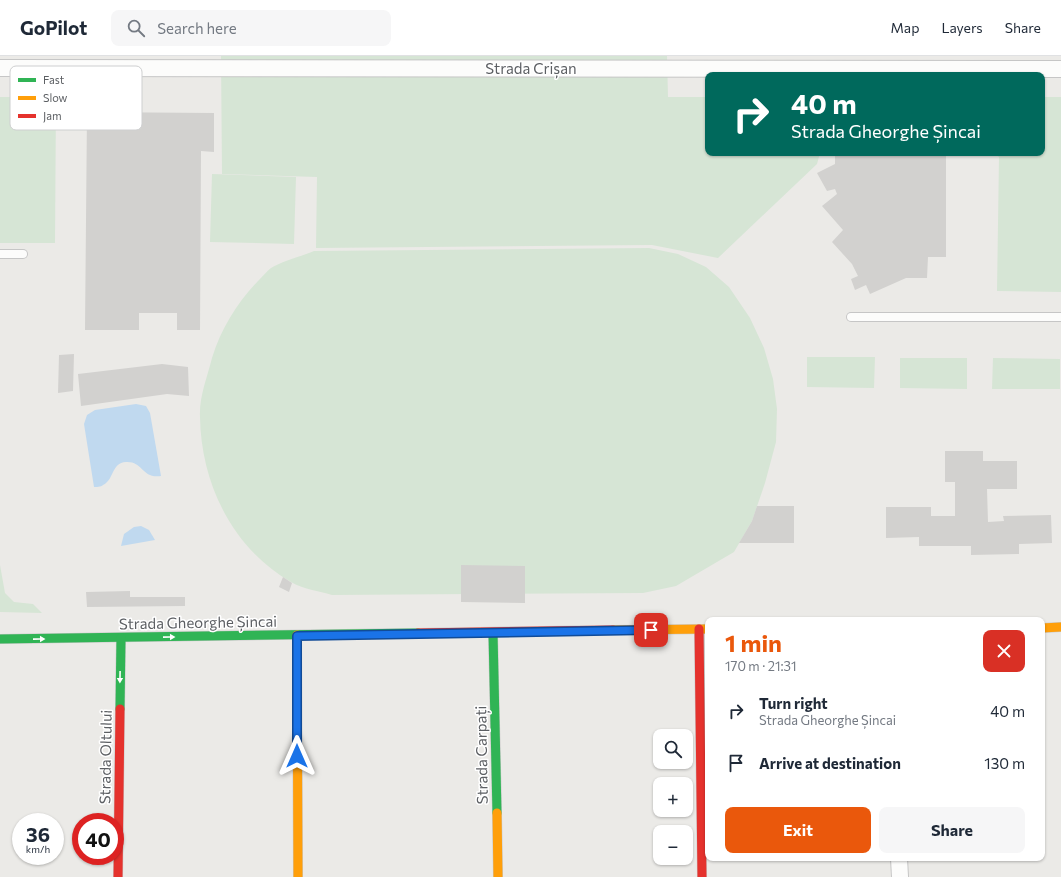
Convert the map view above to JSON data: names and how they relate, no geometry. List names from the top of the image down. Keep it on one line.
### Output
{"streets":{"street":["Strada Crișan","Strada Gheorghe Șincai","Strada Carpați","Strada Oltului"]},"crossings":[["Strada Gheorghe Șincai","Strada Carpați"],["Strada Gheorghe Șincai","Strada Oltului"]],"one_way":["Strada Gheorghe Șincai","Strada Oltului"],"legend":["Fast","Slow","Jam"],"page":{"header":"GoPilot","search":"Search here","nav":["Map","Layers","Share"],"turn":["40 m","Strada Gheorghe Șincai"],"heading":["1 min","170 m · 21:31"],"list":[{"name":"Turn right","note":"Strada Gheorghe Șincai","value":"40 m"},{"name":"Arrive at destination","value":"130 m"}],"map_buttons":["+","−"],"buttons":["Exit","Share"],"speed":"36 km/h","limit":"40"}}
